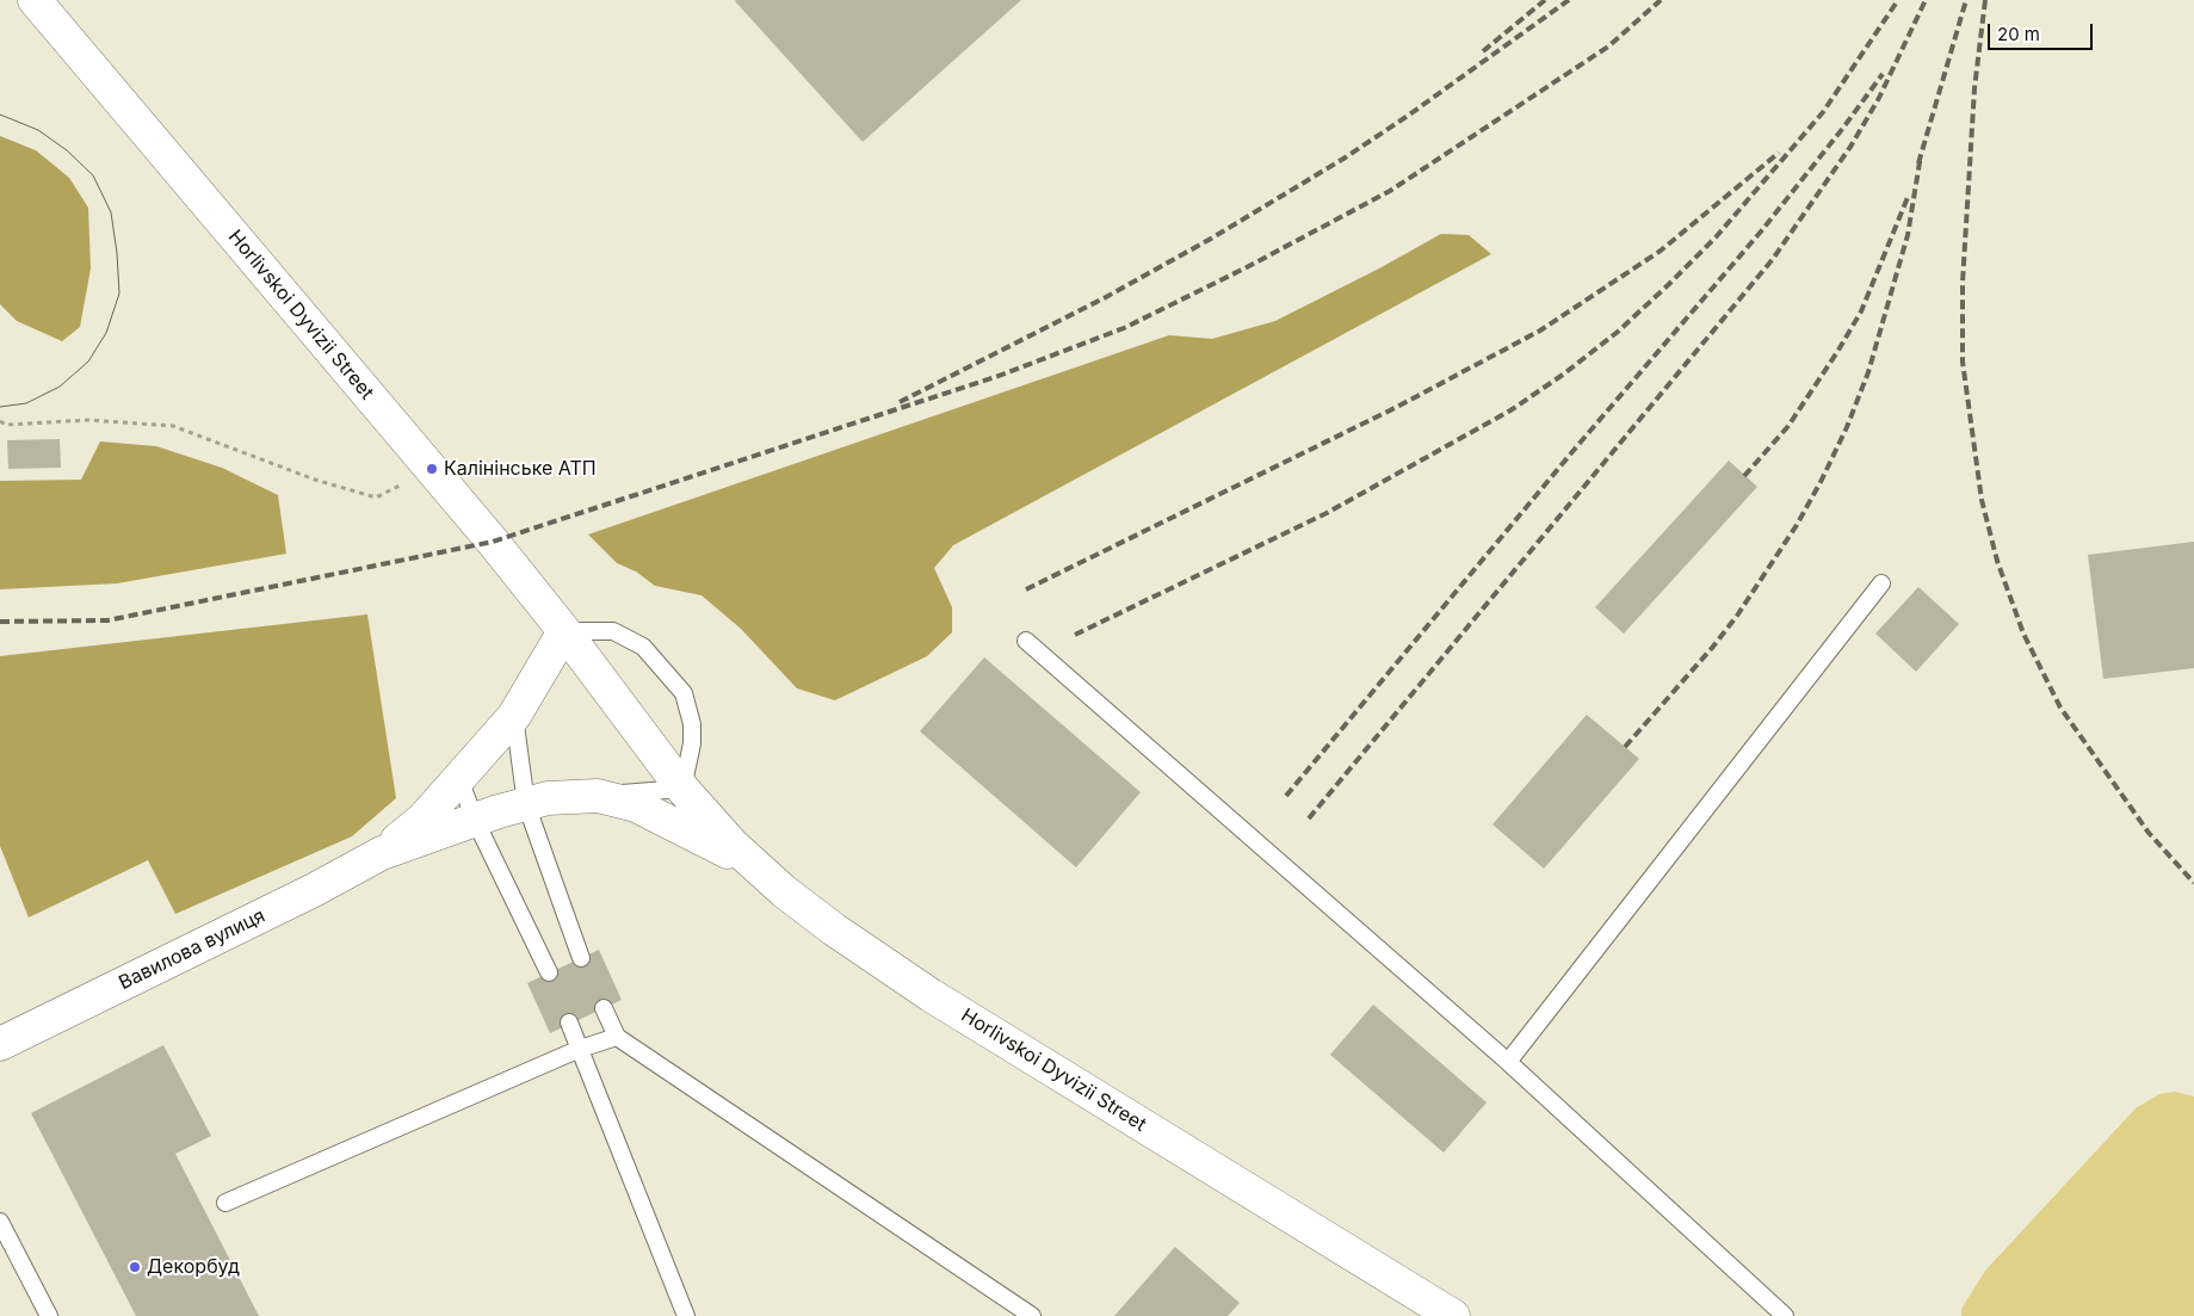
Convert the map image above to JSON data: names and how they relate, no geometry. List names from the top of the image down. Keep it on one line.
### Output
{"streets":{"main road":["Horlivskoi Dyvizii Street","Вавилова вулиця"]},"places":["Калінінське АТП","Декорбуд"],"scale_bar":"20 m"}
